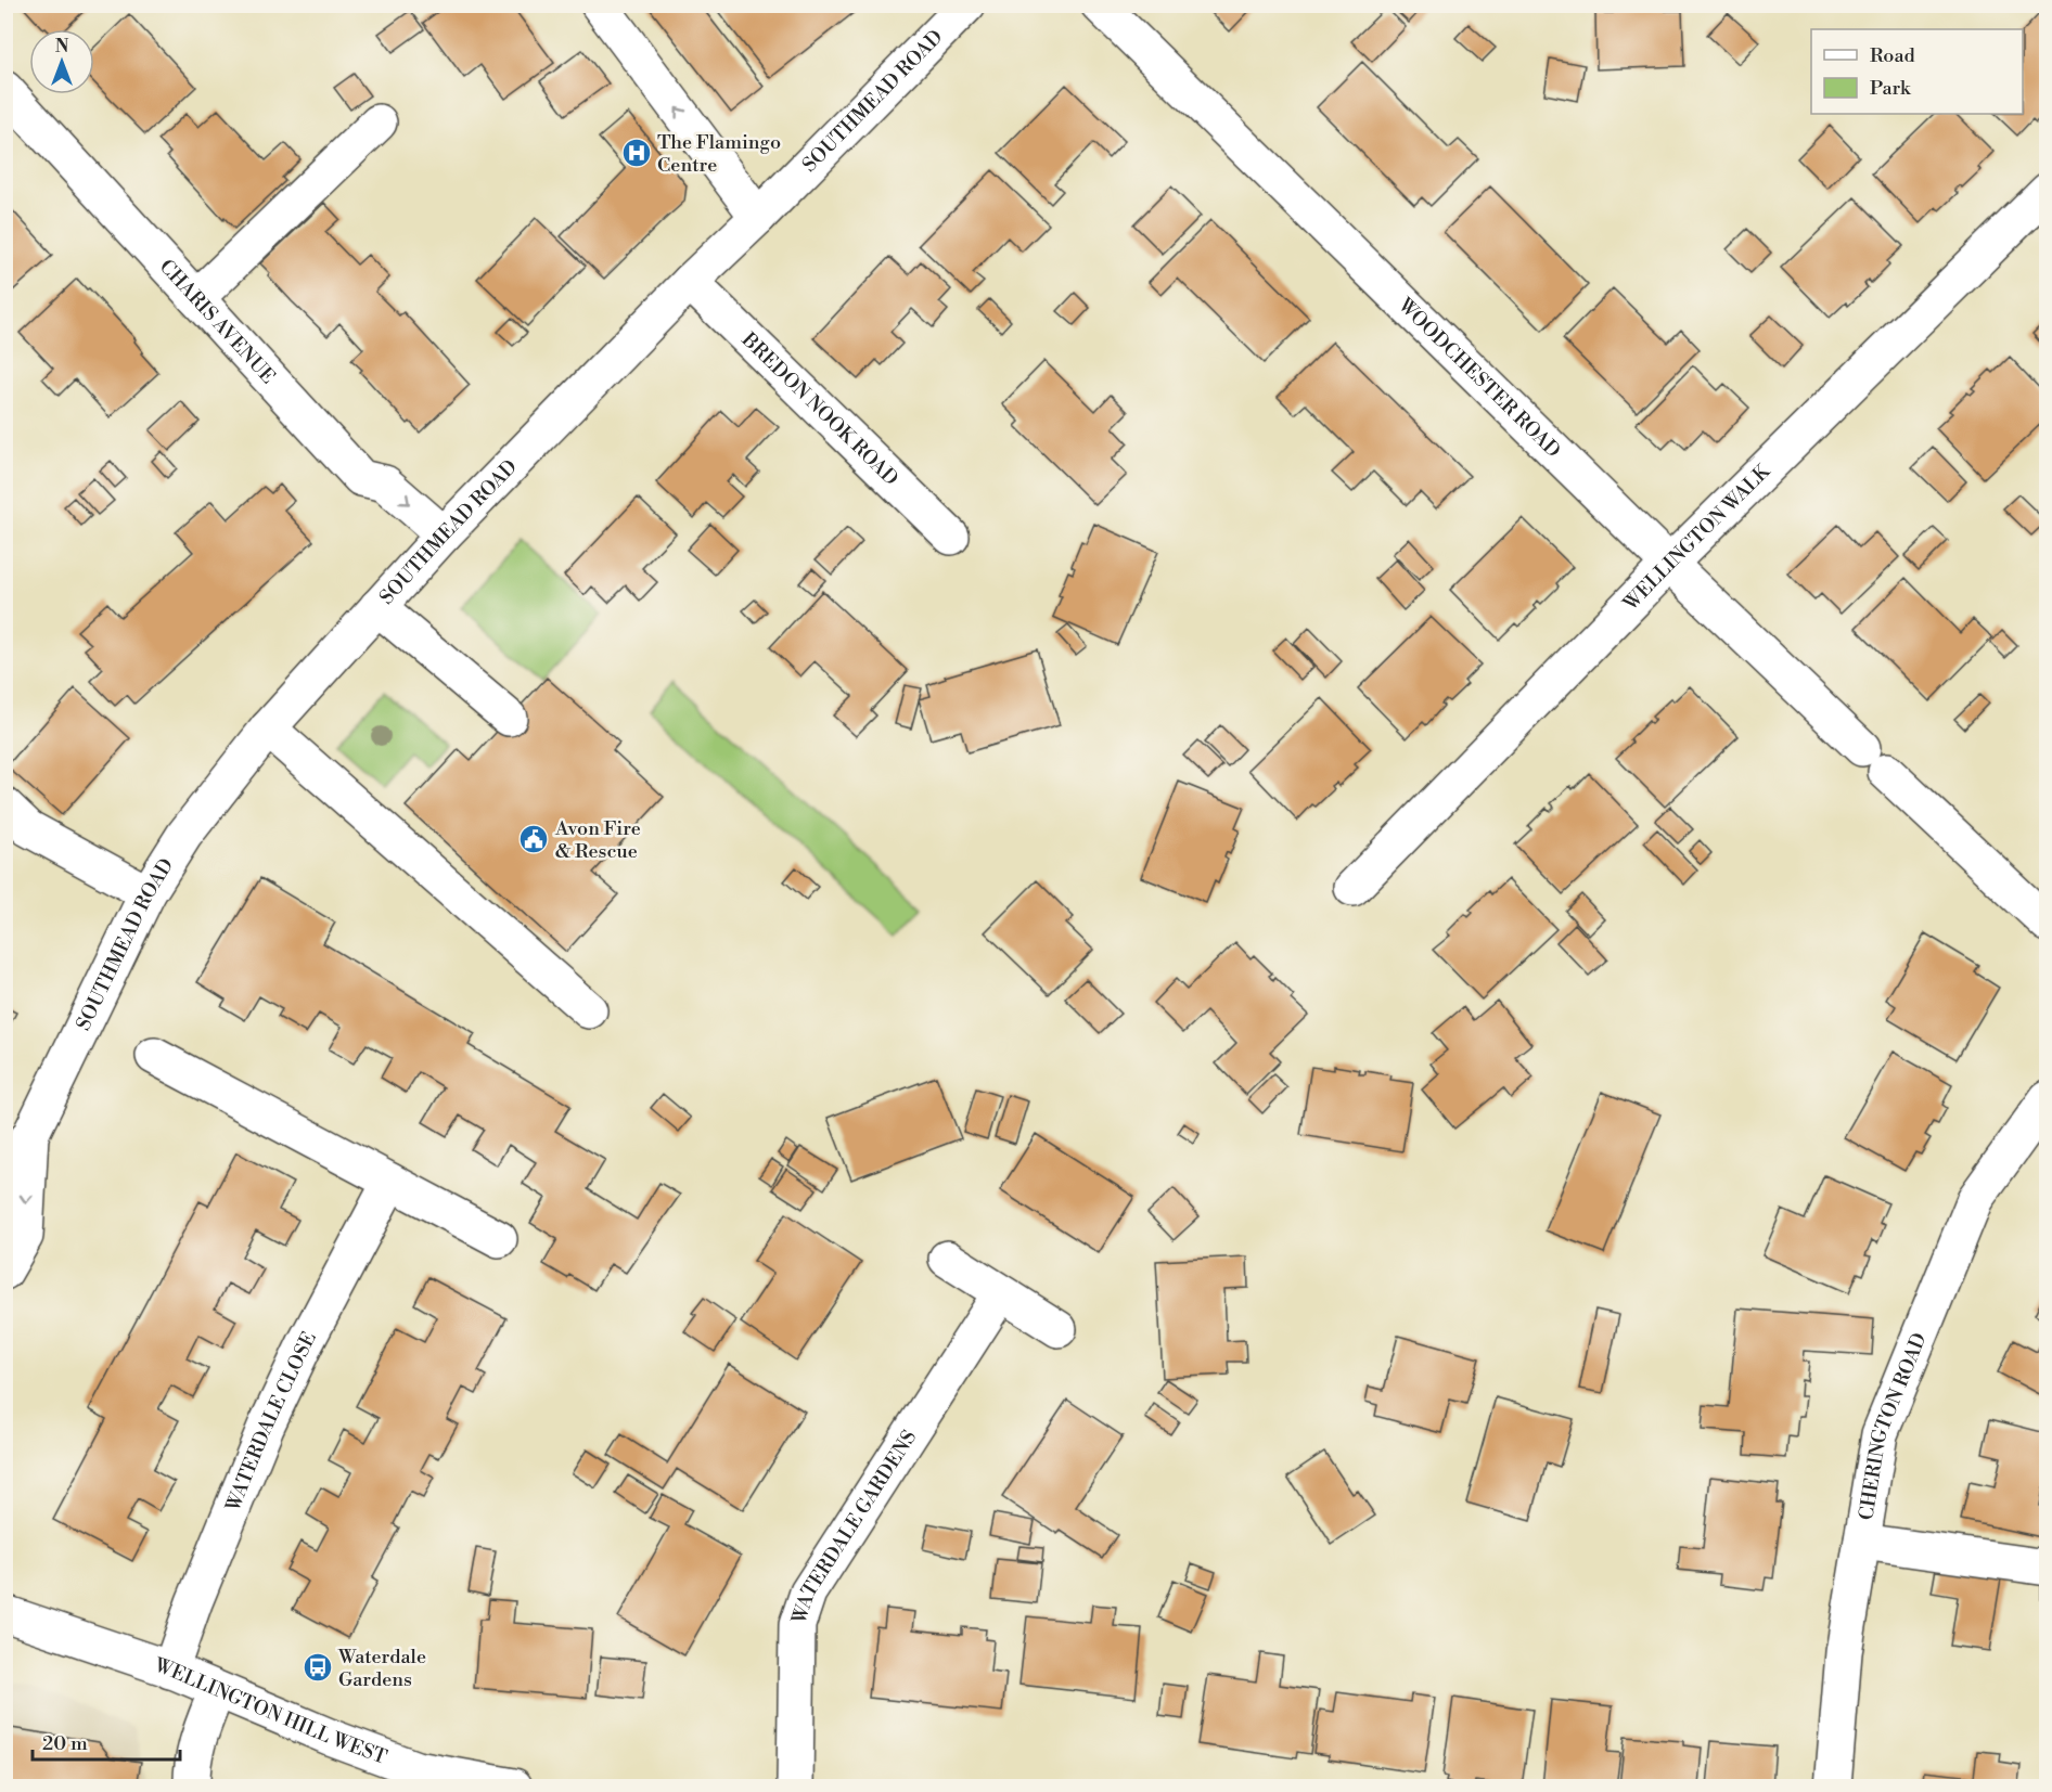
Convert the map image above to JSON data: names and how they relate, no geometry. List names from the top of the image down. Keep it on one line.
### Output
{"streets":{"street":["SOUTHMEAD ROAD","CHARIS AVENUE","WOODCHESTER ROAD","BREDON NOOK ROAD","WELLINGTON WALK","WATERDALE CLOSE","CHERINGTON ROAD","WATERDALE GARDENS","WELLINGTON HILL WEST"]},"crossings":[["SOUTHMEAD ROAD","CHARIS AVENUE"],["SOUTHMEAD ROAD","BREDON NOOK ROAD"],["WOODCHESTER ROAD","WELLINGTON WALK"],["WATERDALE CLOSE","WELLINGTON HILL WEST"]],"one_way":["CHARIS AVENUE"],"places":{"hospital":["The Flamingo Centre"],"public building":["Avon Fire & Rescue"],"bus stop":["Waterdale Gardens"]},"legend":["Road","Park"],"scale_bar":"20 m","north":"top"}
